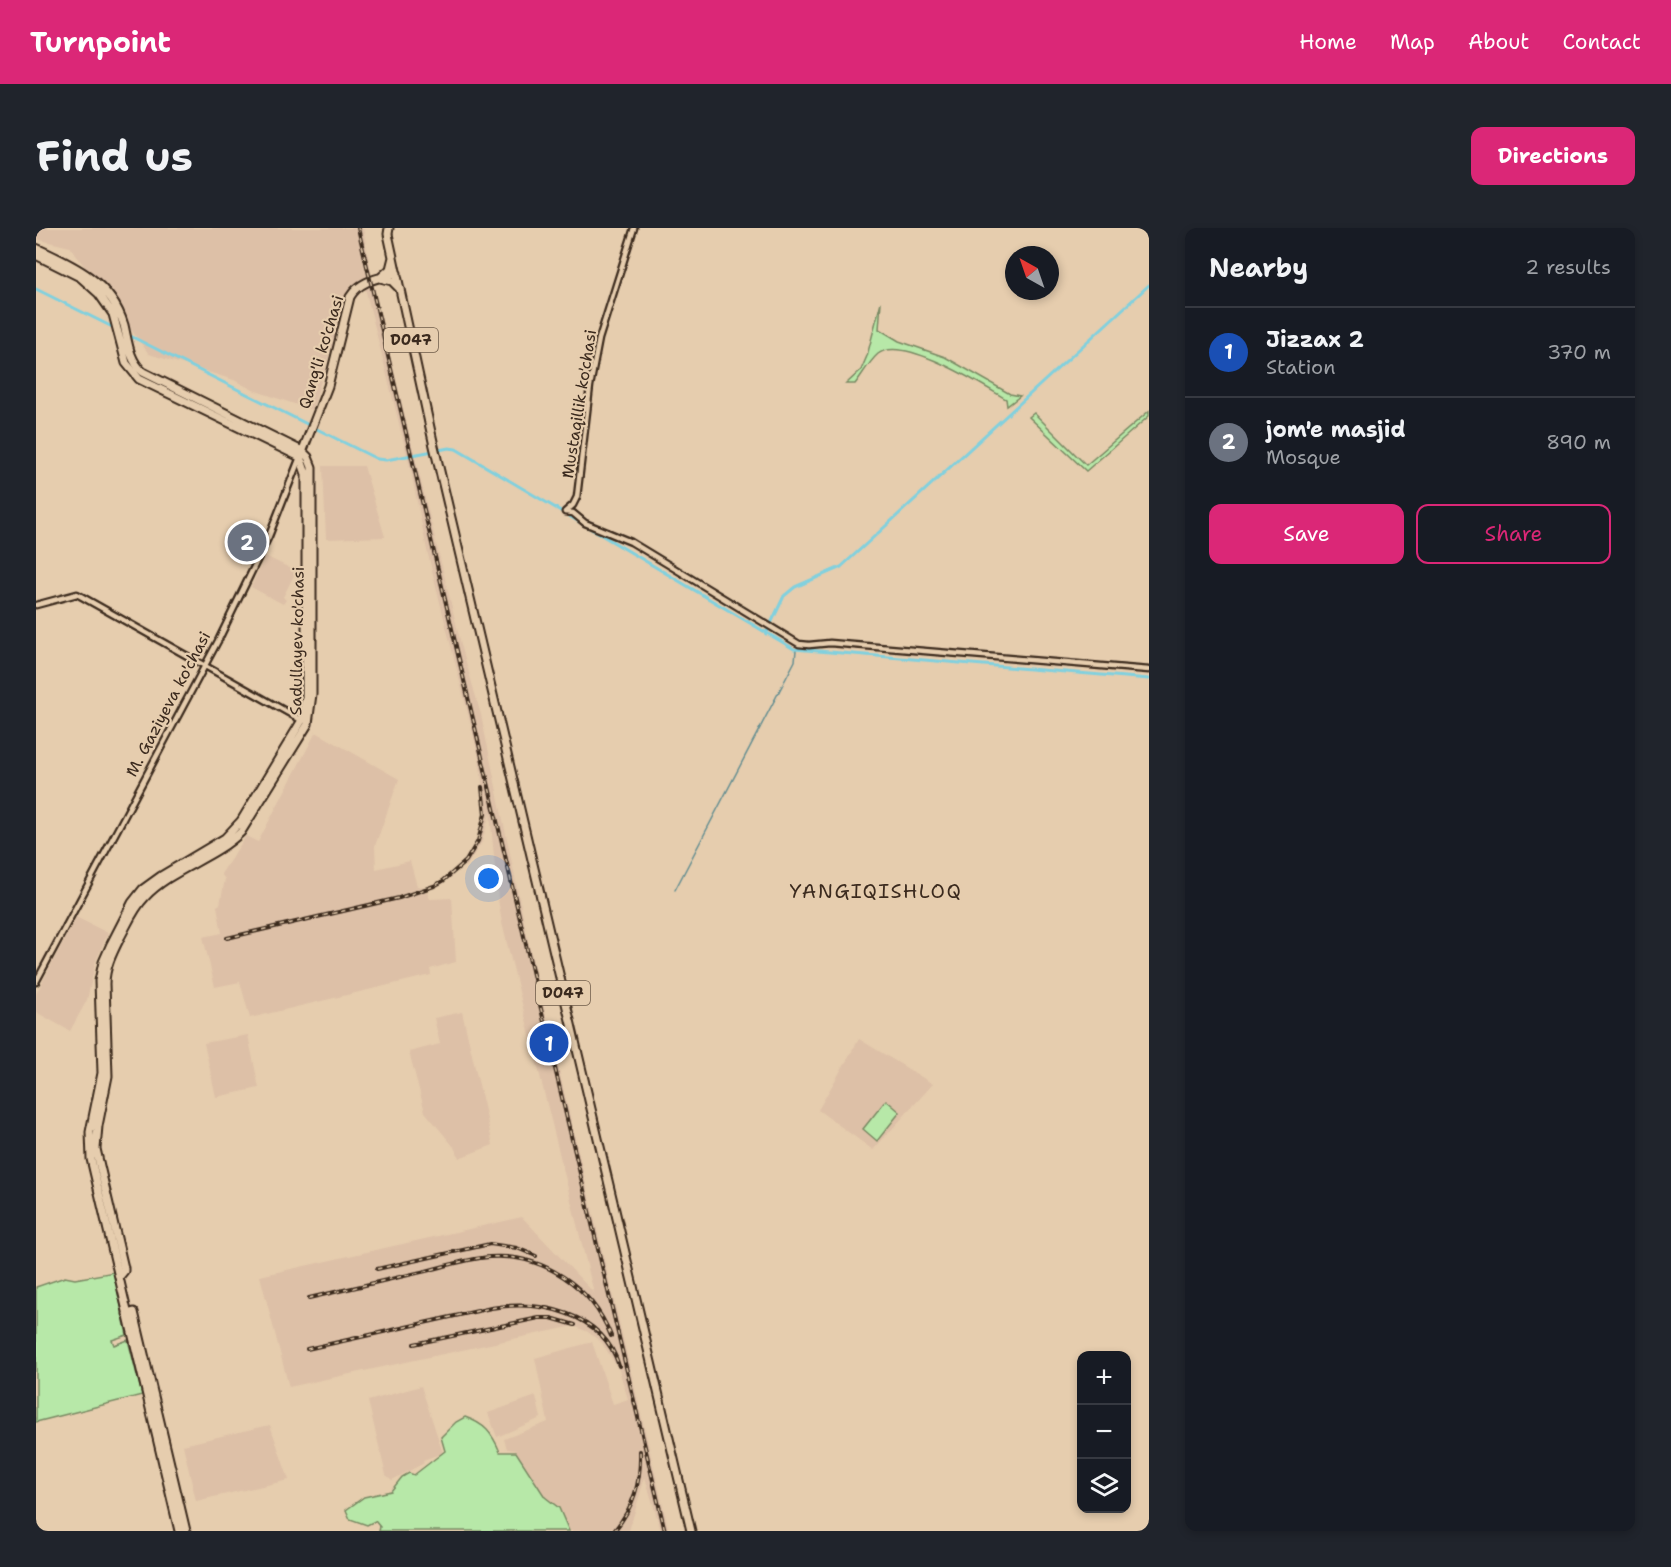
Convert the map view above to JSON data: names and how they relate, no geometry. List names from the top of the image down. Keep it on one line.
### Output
{"streets":{"main road":["D047","Qang'li ko'chasi","Sadullayev ko'chasi","M. Gaziyeva ko'chasi"],"street":["Mustaqillik ko'chasi"]},"crossings":[["D047","Qang'li ko'chasi"],["Qang'li ko'chasi","M. Gaziyeva ko'chasi"],["Sadullayev ko'chasi","M. Gaziyeva ko'chasi"]],"districts":["YANGIQISHLOQ"],"north":"top left","page":{"header":"Turnpoint","nav":["Home","Map","About","Contact"],"buttons":["Directions",["Save","Share"]],"title":"Find us","heading":["Nearby","2 results"],"list":[{"mark":"1","name":"Jizzax 2","note":"Station","value":"370 m"},{"mark":"2","name":"jom'e masjid","note":"Mosque","value":"890 m"}],"pins":["2","1"],"map_buttons":["+","−"]}}
